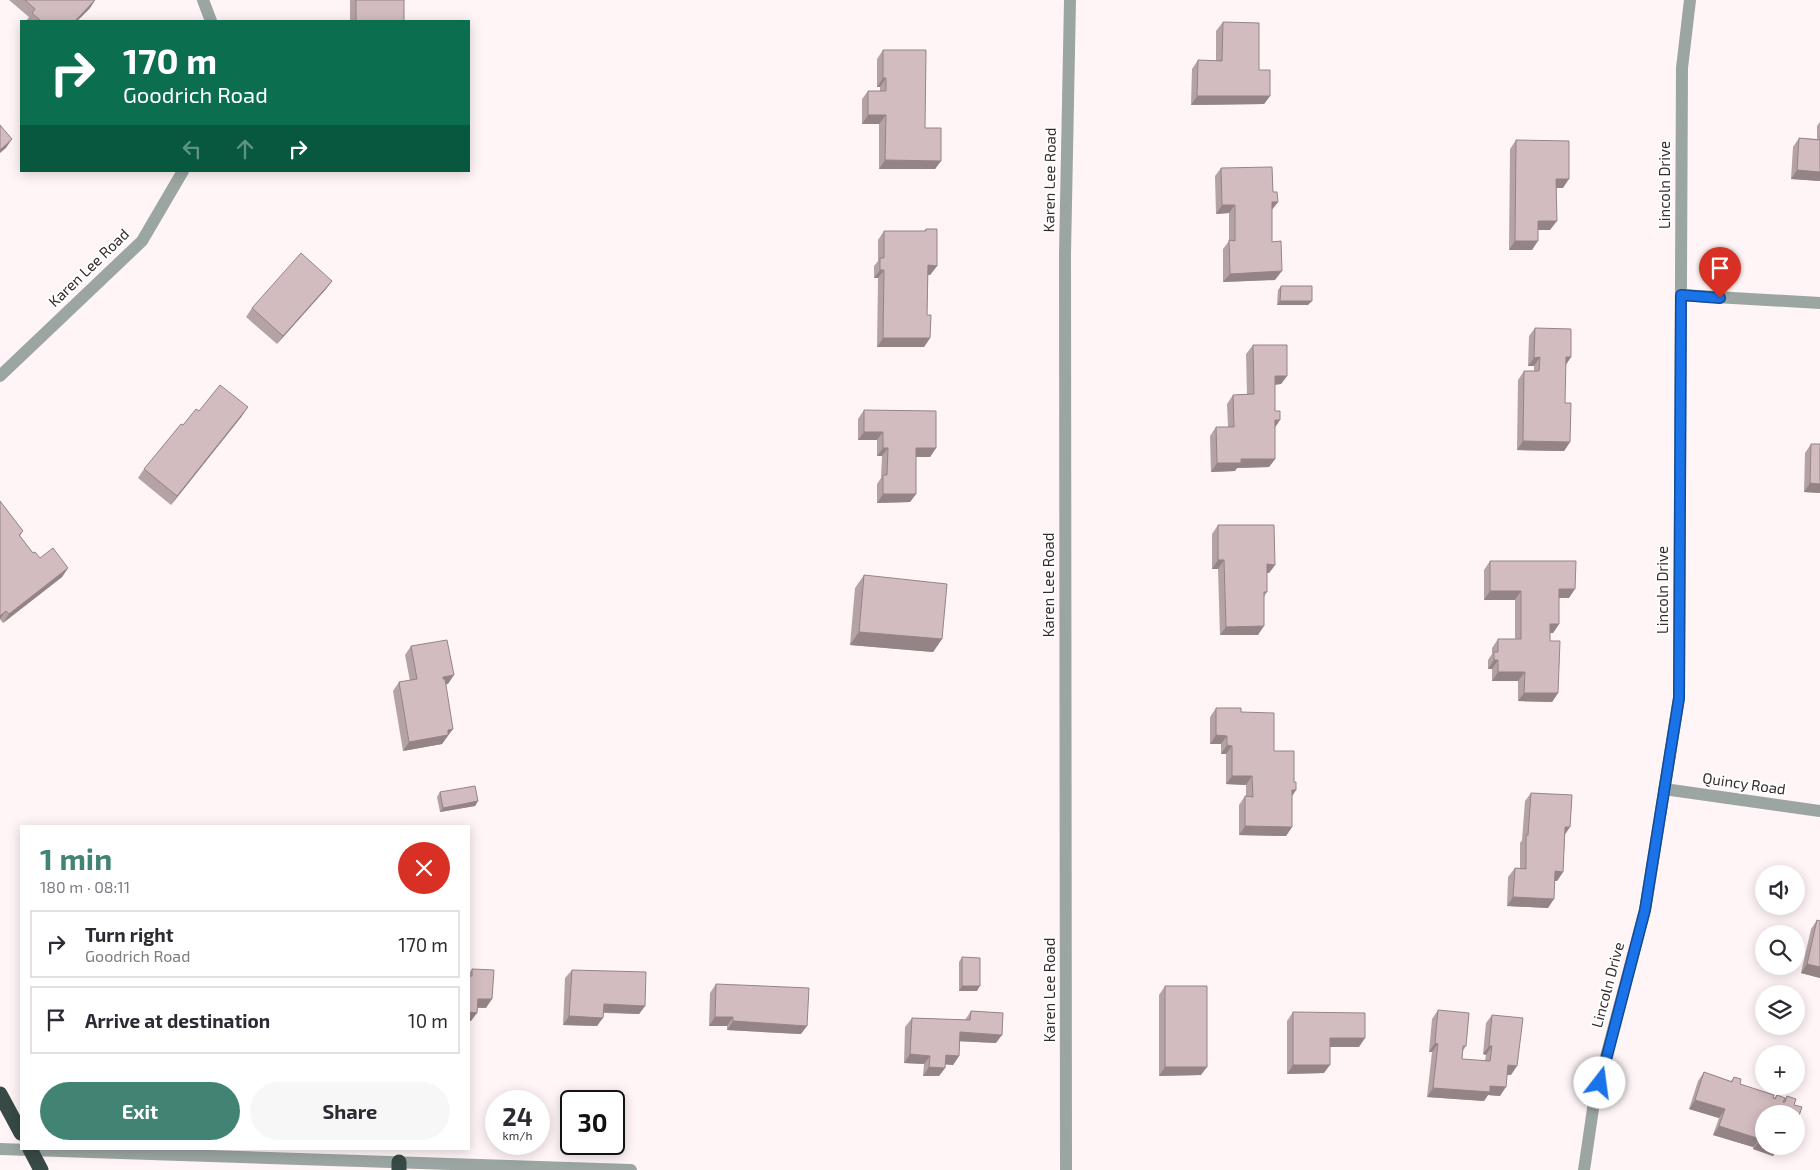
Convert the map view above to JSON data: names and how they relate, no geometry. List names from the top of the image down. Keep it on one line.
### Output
{"streets":{"street":["Karen Lee Road","Lincoln Drive","Quincy Road"]},"crossings":[["Lincoln Drive","Quincy Road"]],"page":{"turn":["170 m","Goodrich Road"],"heading":["1 min","180 m · 08:11"],"map_buttons":["+","−"],"list":[{"name":"Turn right","note":"Goodrich Road","value":"170 m"},{"name":"Arrive at destination","value":"10 m"}],"buttons":["Exit","Share"],"speed":"24 km/h","limit":"30"}}
